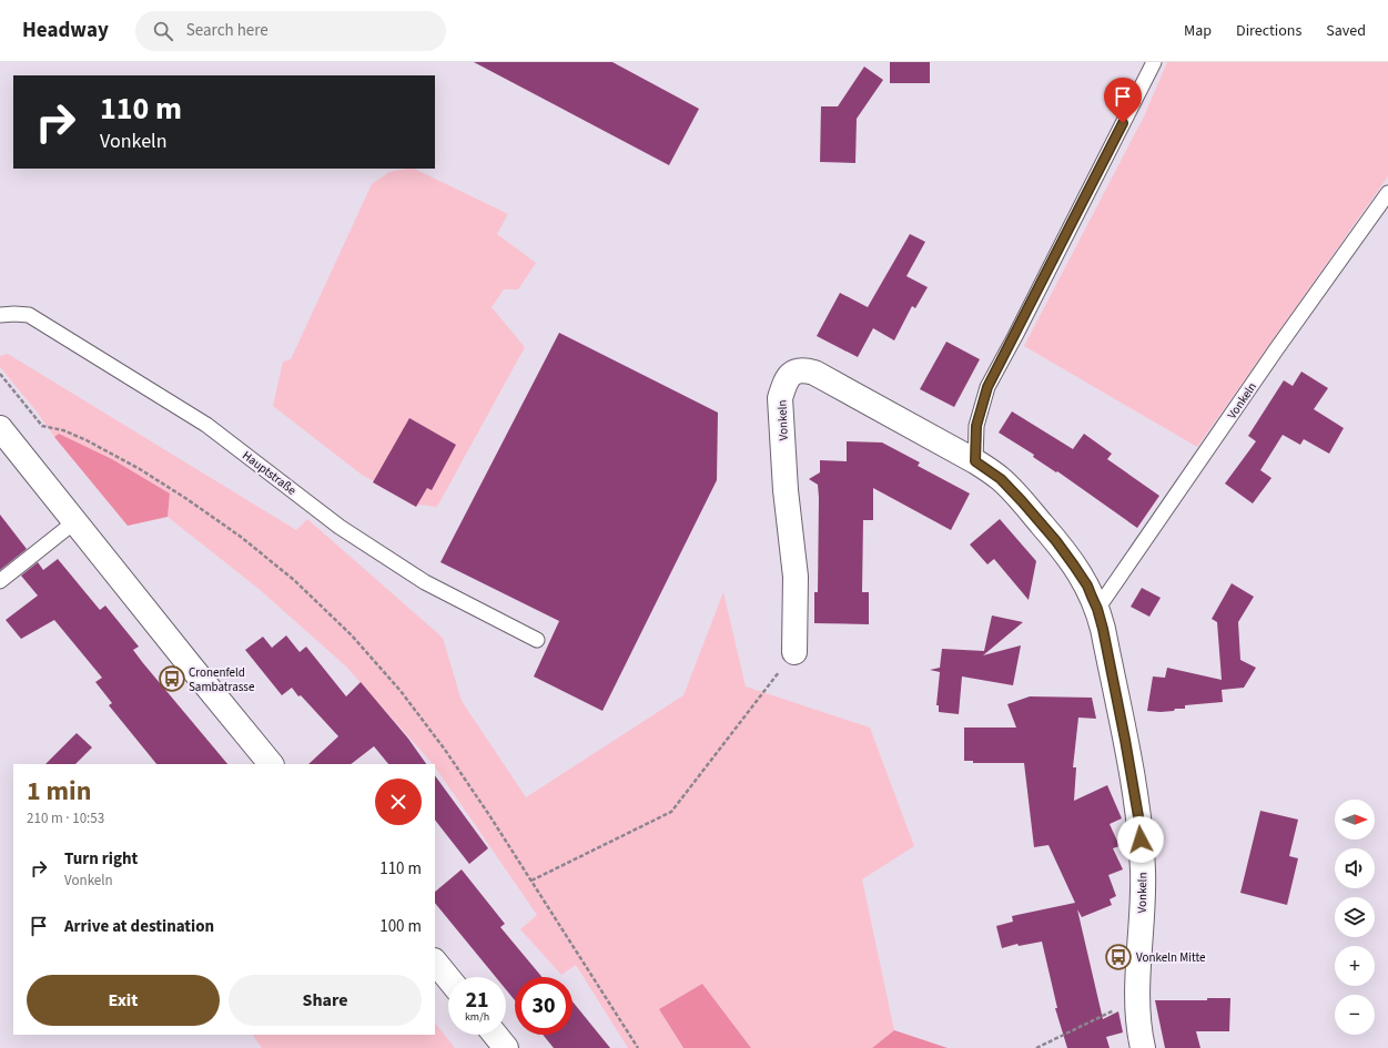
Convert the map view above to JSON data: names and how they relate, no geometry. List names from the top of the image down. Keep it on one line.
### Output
{"streets":{"street":["Vonkeln"],"lane":["Hauptstraße"]},"places":{"bus stop":["Cronenfeld Sambatrasse","Vonkeln Mitte"]},"north":"right","page":{"header":"Headway","search":"Search here","nav":["Map","Directions","Saved"],"turn":["110 m","Vonkeln"],"heading":["1 min","210 m · 10:53"],"map_buttons":["+","−"],"list":[{"name":"Turn right","note":"Vonkeln","value":"110 m"},{"name":"Arrive at destination","value":"100 m"}],"buttons":["Exit","Share"],"speed":"21 km/h","limit":"30"}}
